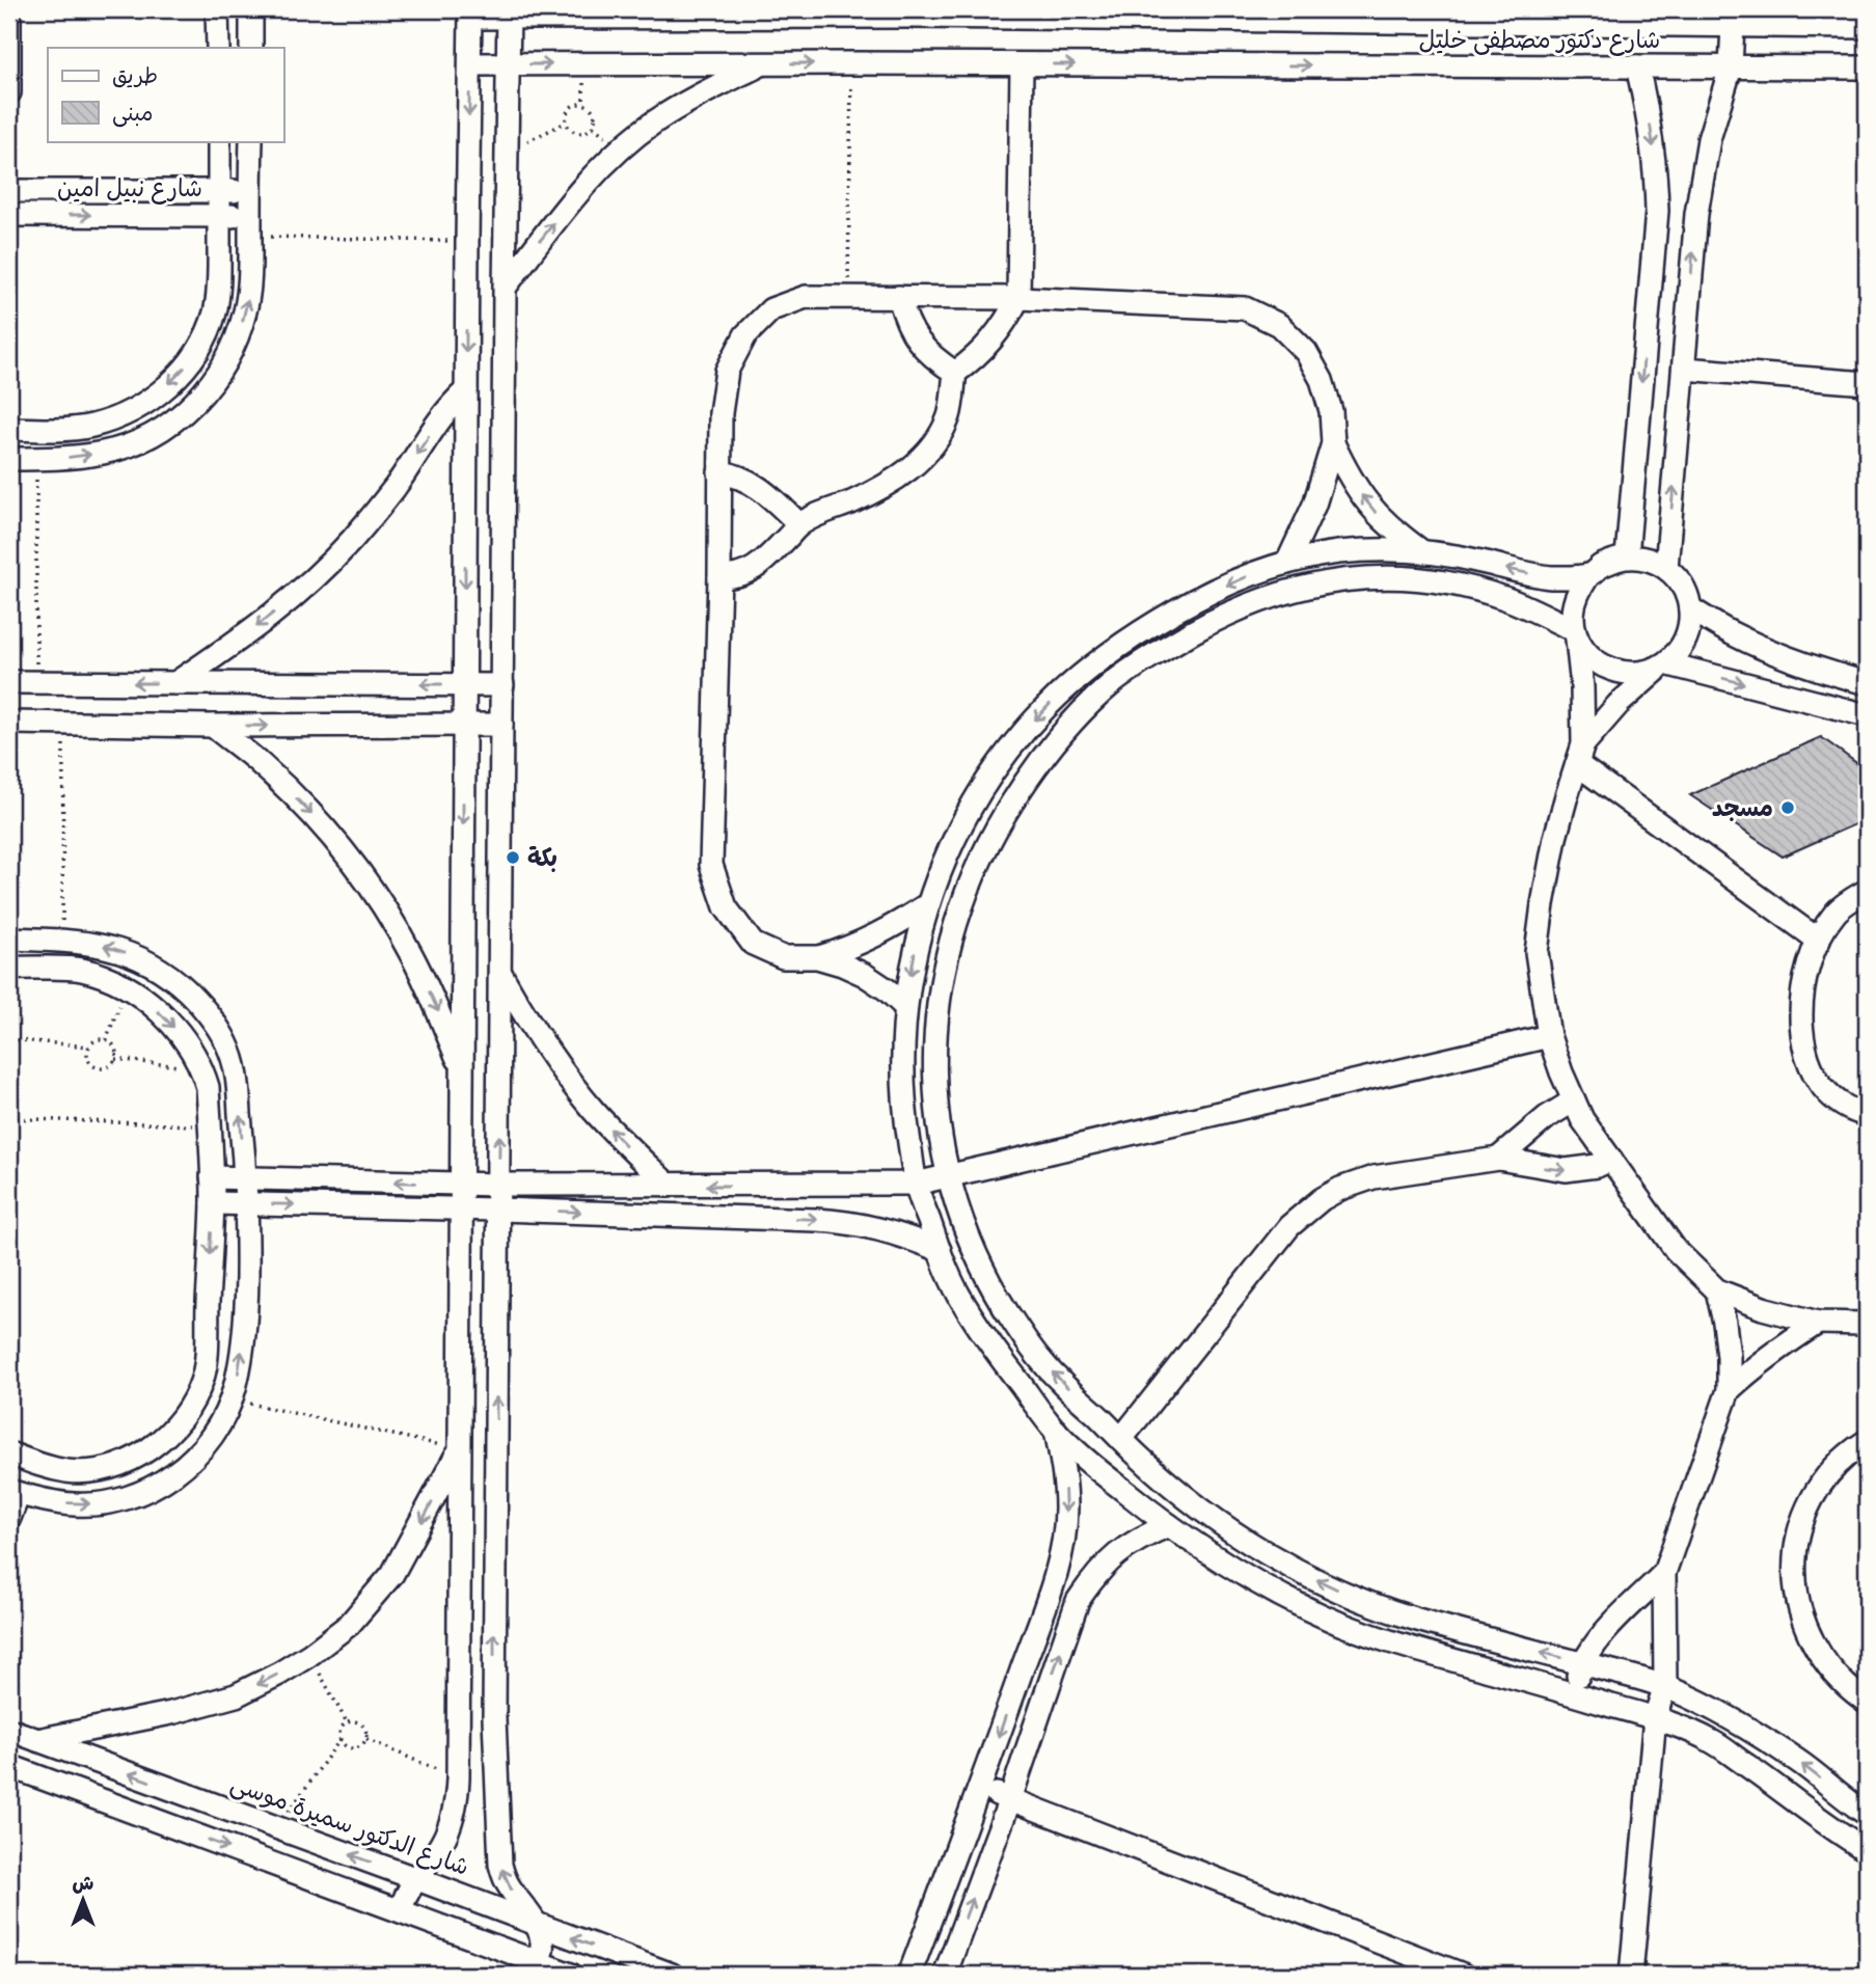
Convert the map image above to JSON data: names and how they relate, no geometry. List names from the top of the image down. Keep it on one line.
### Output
{"streets":{"street":["شارع دكتور مصطفى خليل","شارع نبيل امين","شارع الدكتور سميرة موسى"]},"places":["مسجد","بكة"],"legend":["طريق","مبنى"],"north":"top"}
